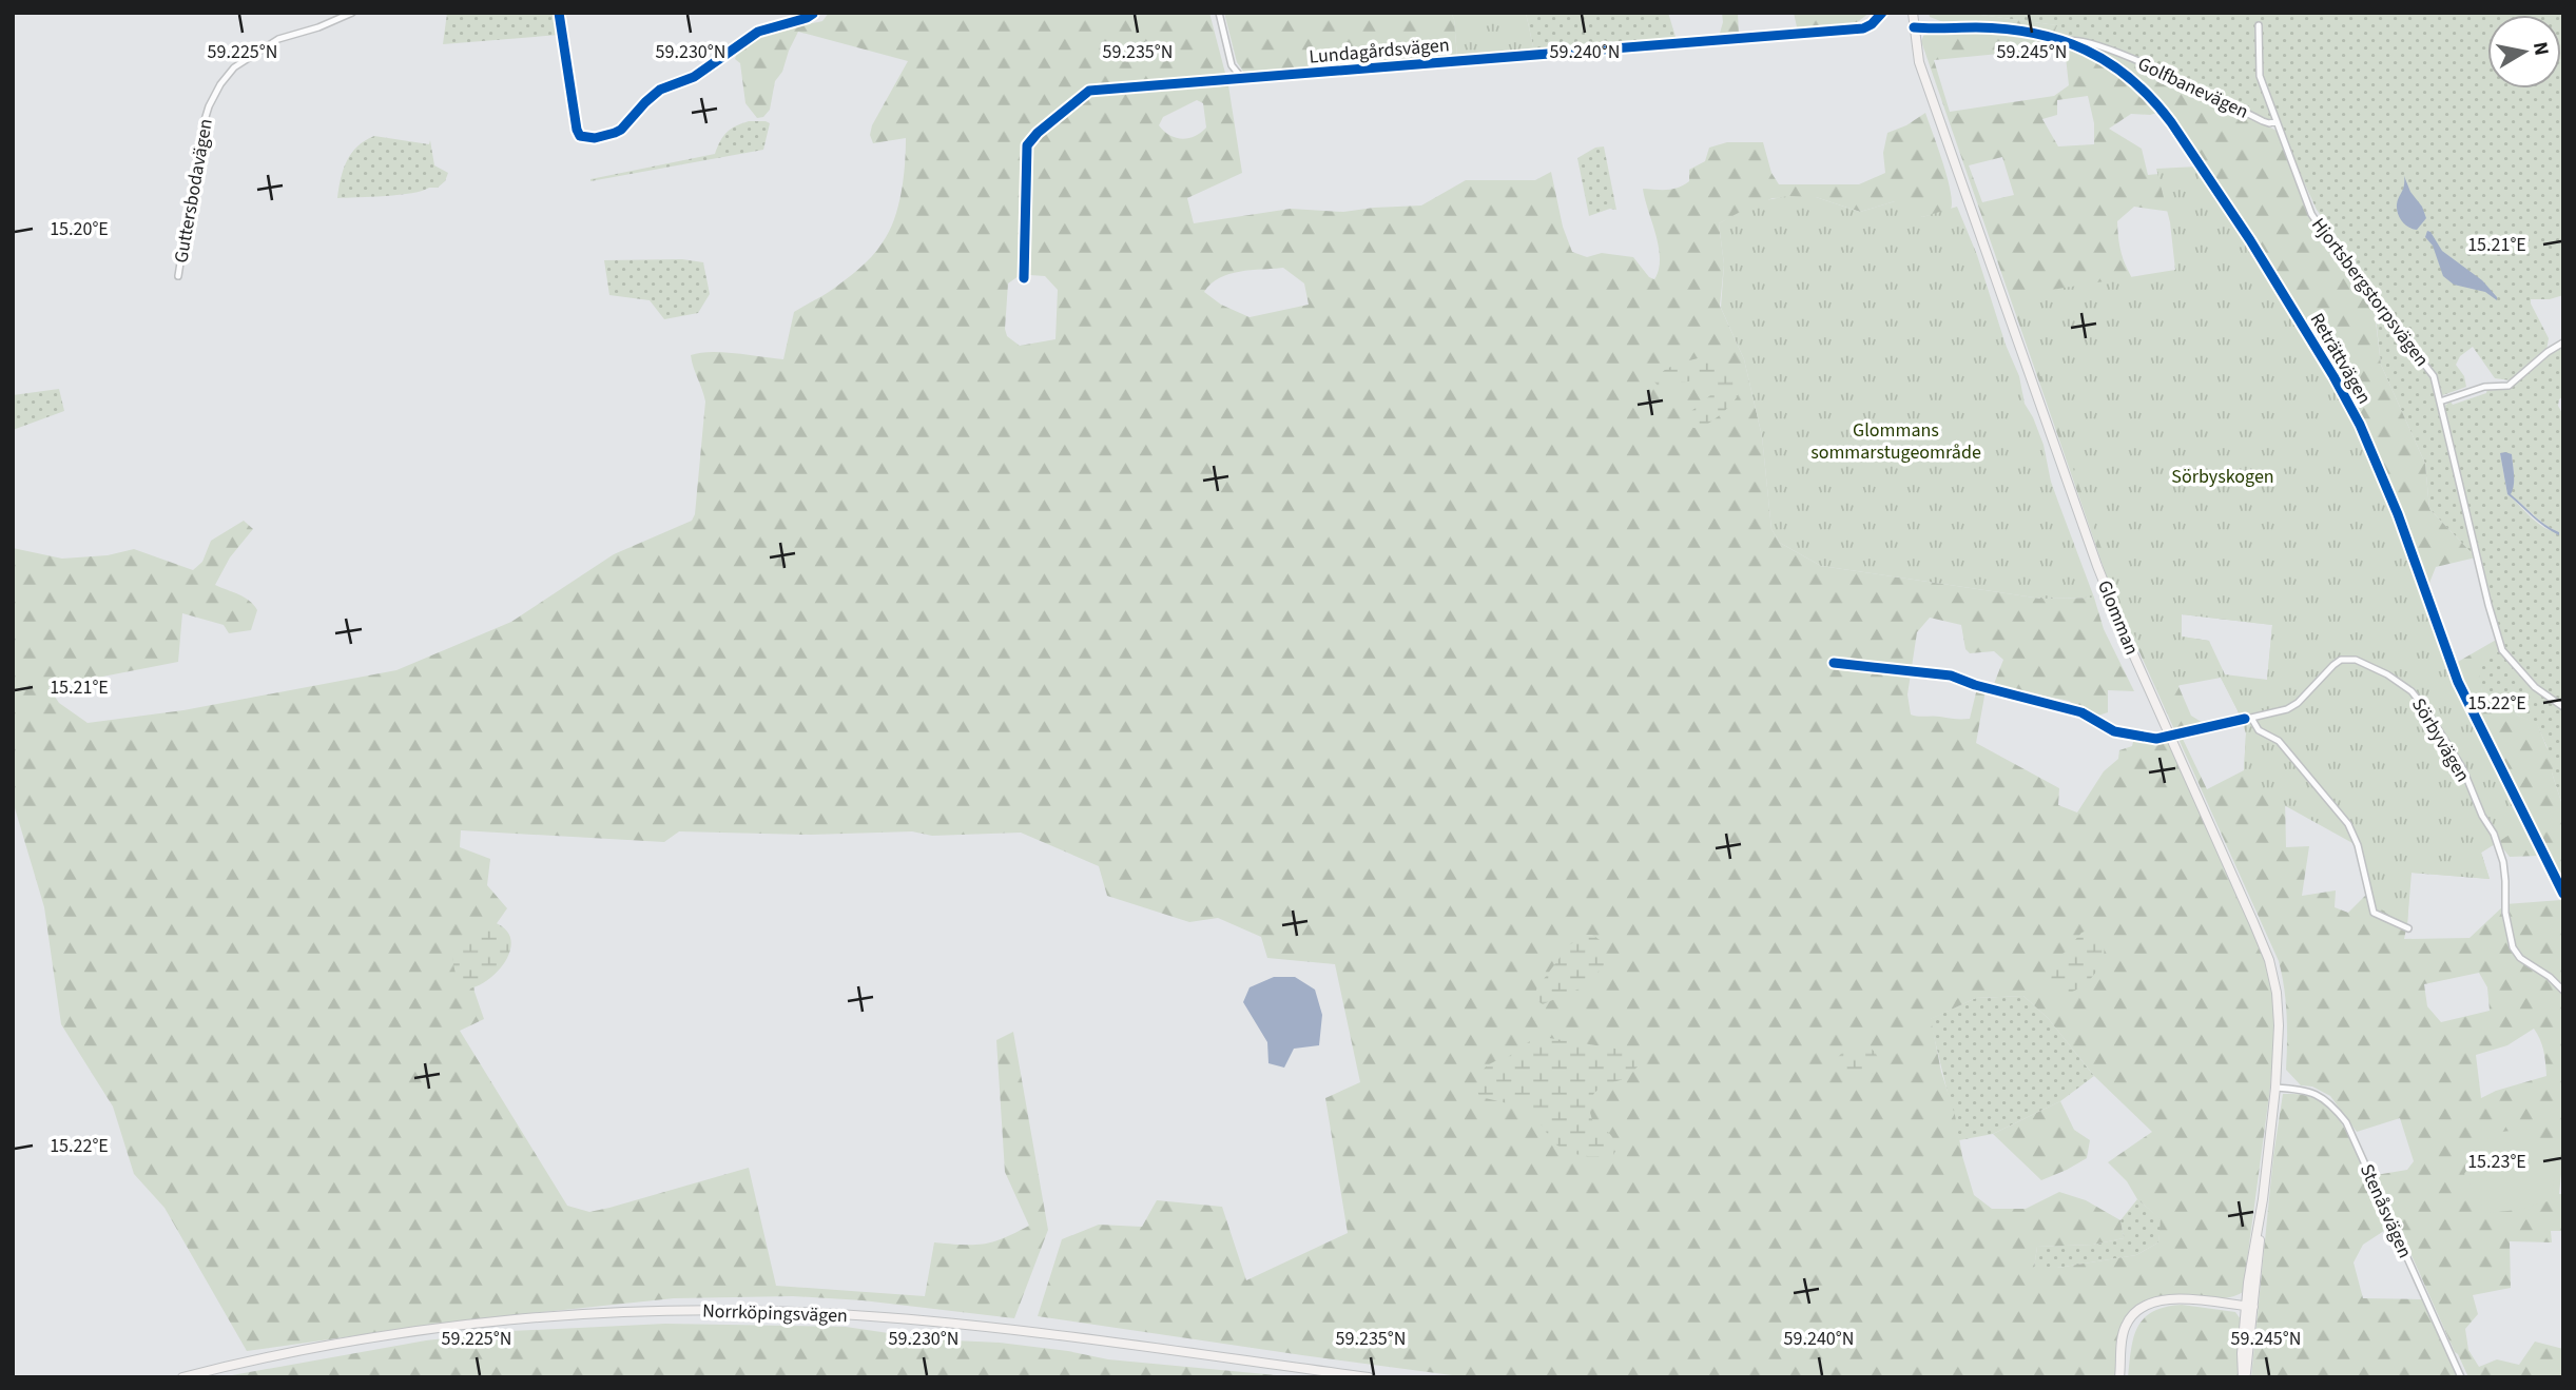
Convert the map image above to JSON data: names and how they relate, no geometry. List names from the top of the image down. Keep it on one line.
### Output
{"streets":{"main road":["Reträttvägen","Glomman","Norrköpingsvägen"],"street":["Lundagårdsvägen","Golfbanevägen","Guttersbodavägen","Hjortsbergstorpsvägen","Sörbyvägen","Stenåsvägen"]},"crossings":[["Golfbanevägen","Hjortsbergstorpsvägen"],["Golfbanevägen","Reträttvägen"],["Reträttvägen","Glomman"],["Glomman","Sörbyvägen"],["Glomman","Stenåsvägen"]],"parks":["Glommans sommarstugeområde","Sörbyskogen"],"north":"right","coordinates":["59.225°N","59.230°N","59.235°N","59.240°N","59.245°N","15.20°E","15.21°E","15.22°E","15.23°E"]}
